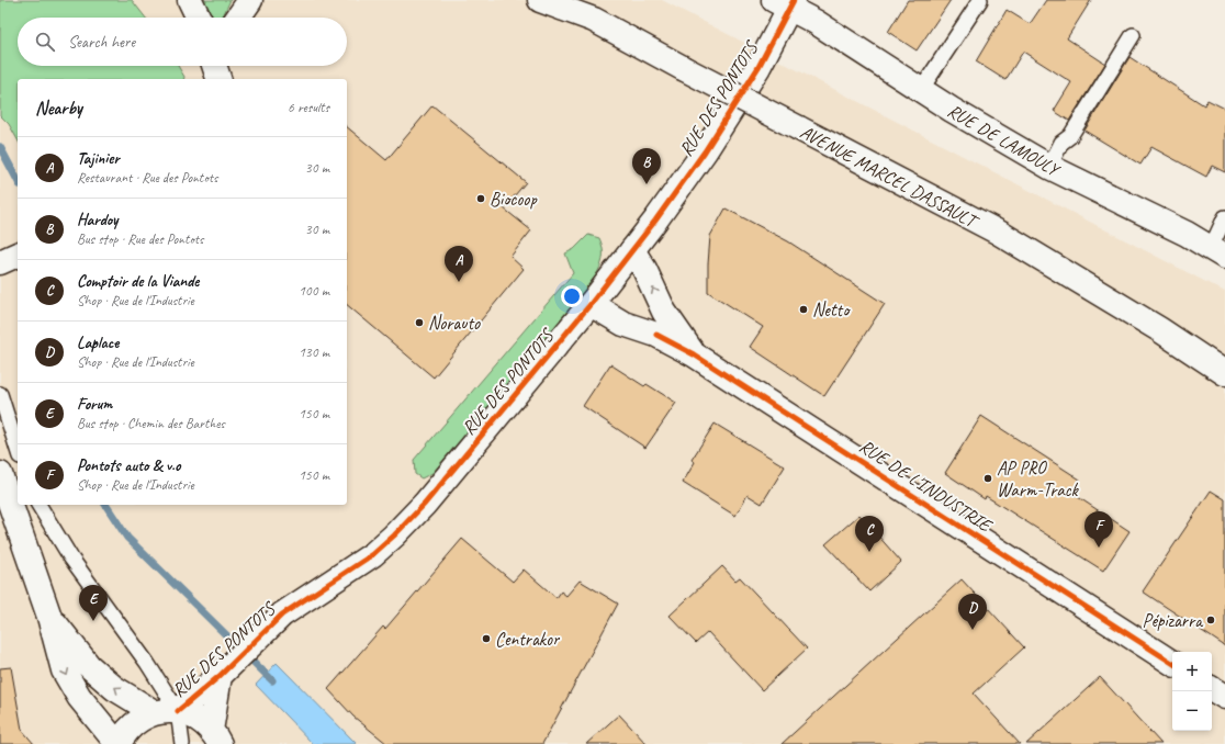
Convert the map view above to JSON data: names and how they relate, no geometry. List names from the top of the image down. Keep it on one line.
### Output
{"streets":{"street":["RUE DES PONTOTS","RUE DE LAMOULY","AVENUE MARCEL DASSAULT","RUE DE L'INDUSTRIE"]},"crossings":[["RUE DES PONTOTS","RUE DE LAMOULY"],["RUE DES PONTOTS","RUE DE L'INDUSTRIE"]],"places":["Biocoop","Netto","Norauto","AP PRO Warm-Track","Pépizarra","Centrakor"],"page":{"search":"Search here","heading":["Nearby","6 results"],"list":[{"mark":"A","name":"Tajinier","note":"Restaurant · Rue des Pontots","value":"30 m"},{"mark":"B","name":"Hardoy","note":"Bus stop · Rue des Pontots","value":"30 m"},{"mark":"C","name":"Comptoir de la Viande","note":"Shop · Rue de l'Industrie","value":"100 m"},{"mark":"D","name":"Laplace","note":"Shop · Rue de l'Industrie","value":"130 m"},{"mark":"E","name":"Forum","note":"Bus stop · Chemin des Barthes","value":"150 m"},{"mark":"F","name":"Pontots auto & v.o","note":"Shop · Rue de l'Industrie","value":"150 m"}],"pins":["B","A","F","C","E","D"],"map_buttons":["+","−"]}}
